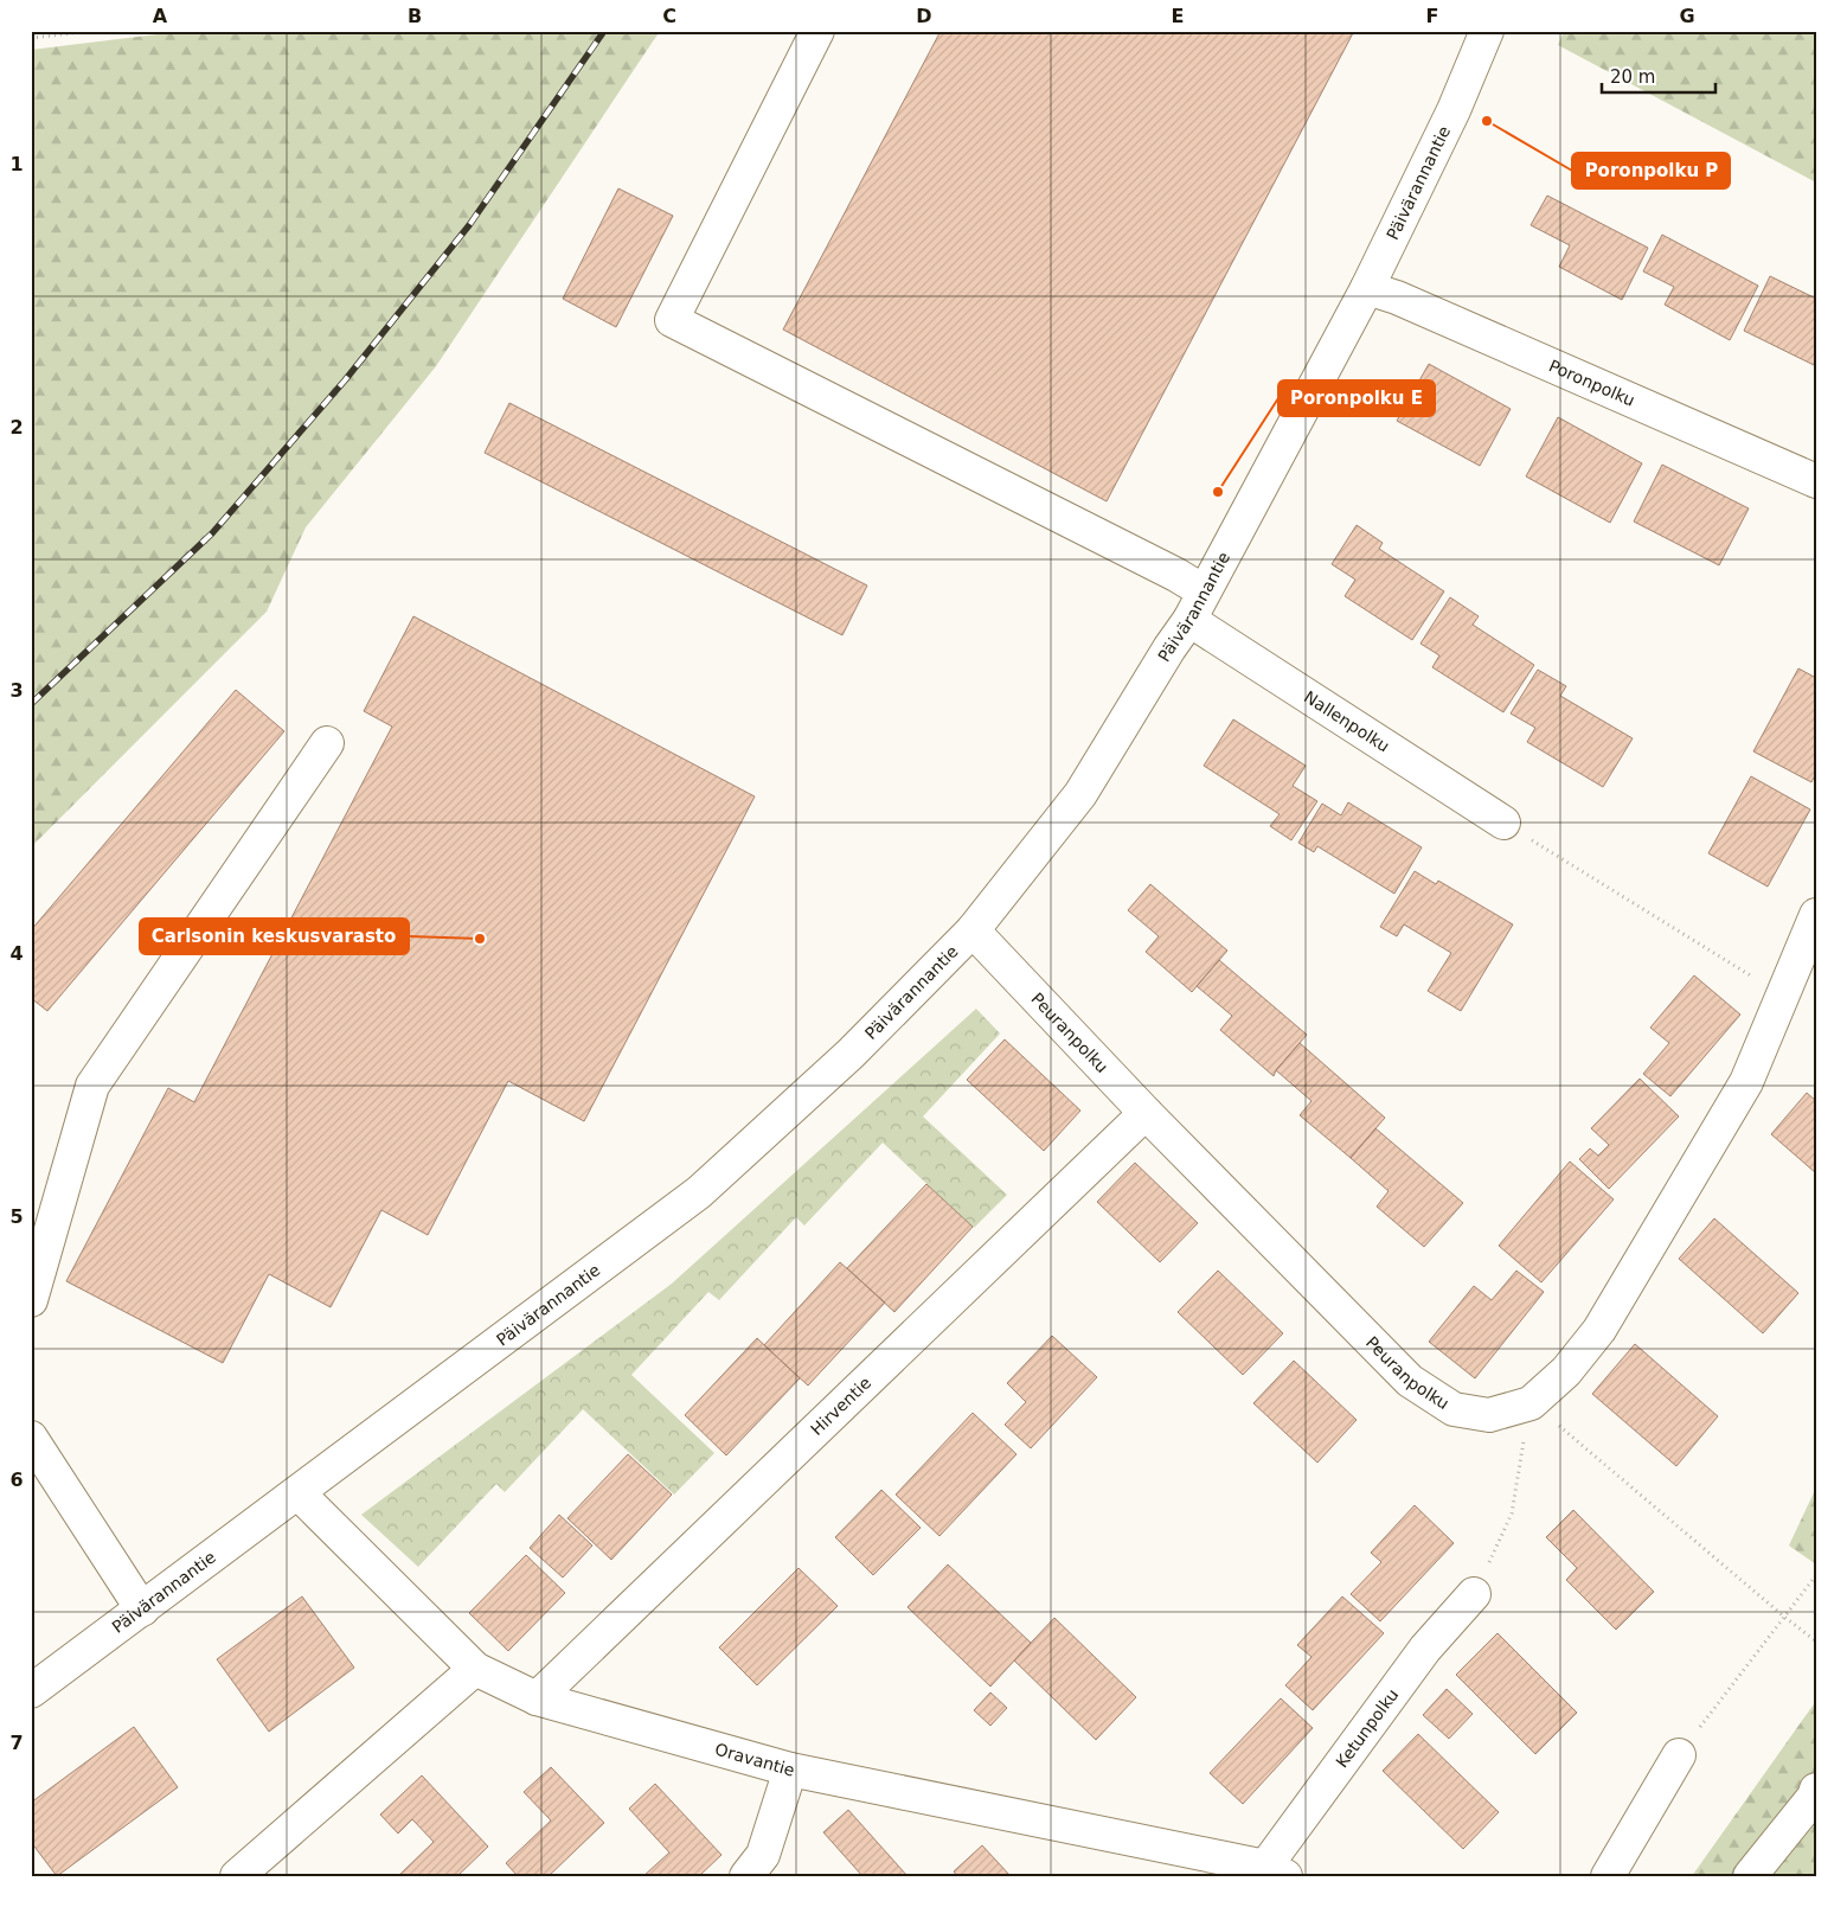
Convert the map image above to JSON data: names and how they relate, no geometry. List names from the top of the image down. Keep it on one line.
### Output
{"streets":{"street":["Päivärannantie","Poronpolku","Nallenpolku","Peuranpolku","Hirventie","Ketunpolku","Oravantie"]},"crossings":[["Päivärannantie","Poronpolku"],["Päivärannantie","Nallenpolku"],["Päivärannantie","Peuranpolku"],["Päivärannantie","Oravantie"],["Peuranpolku","Hirventie"],["Hirventie","Oravantie"],["Ketunpolku","Oravantie"]],"places":["Poronpolku P","Poronpolku E","Carlsonin keskusvarasto"],"scale_bar":"20 m","grid":{"columns":["A","B","C","D","E","F","G"],"rows":["1","2","3","4","5","6","7"]}}
